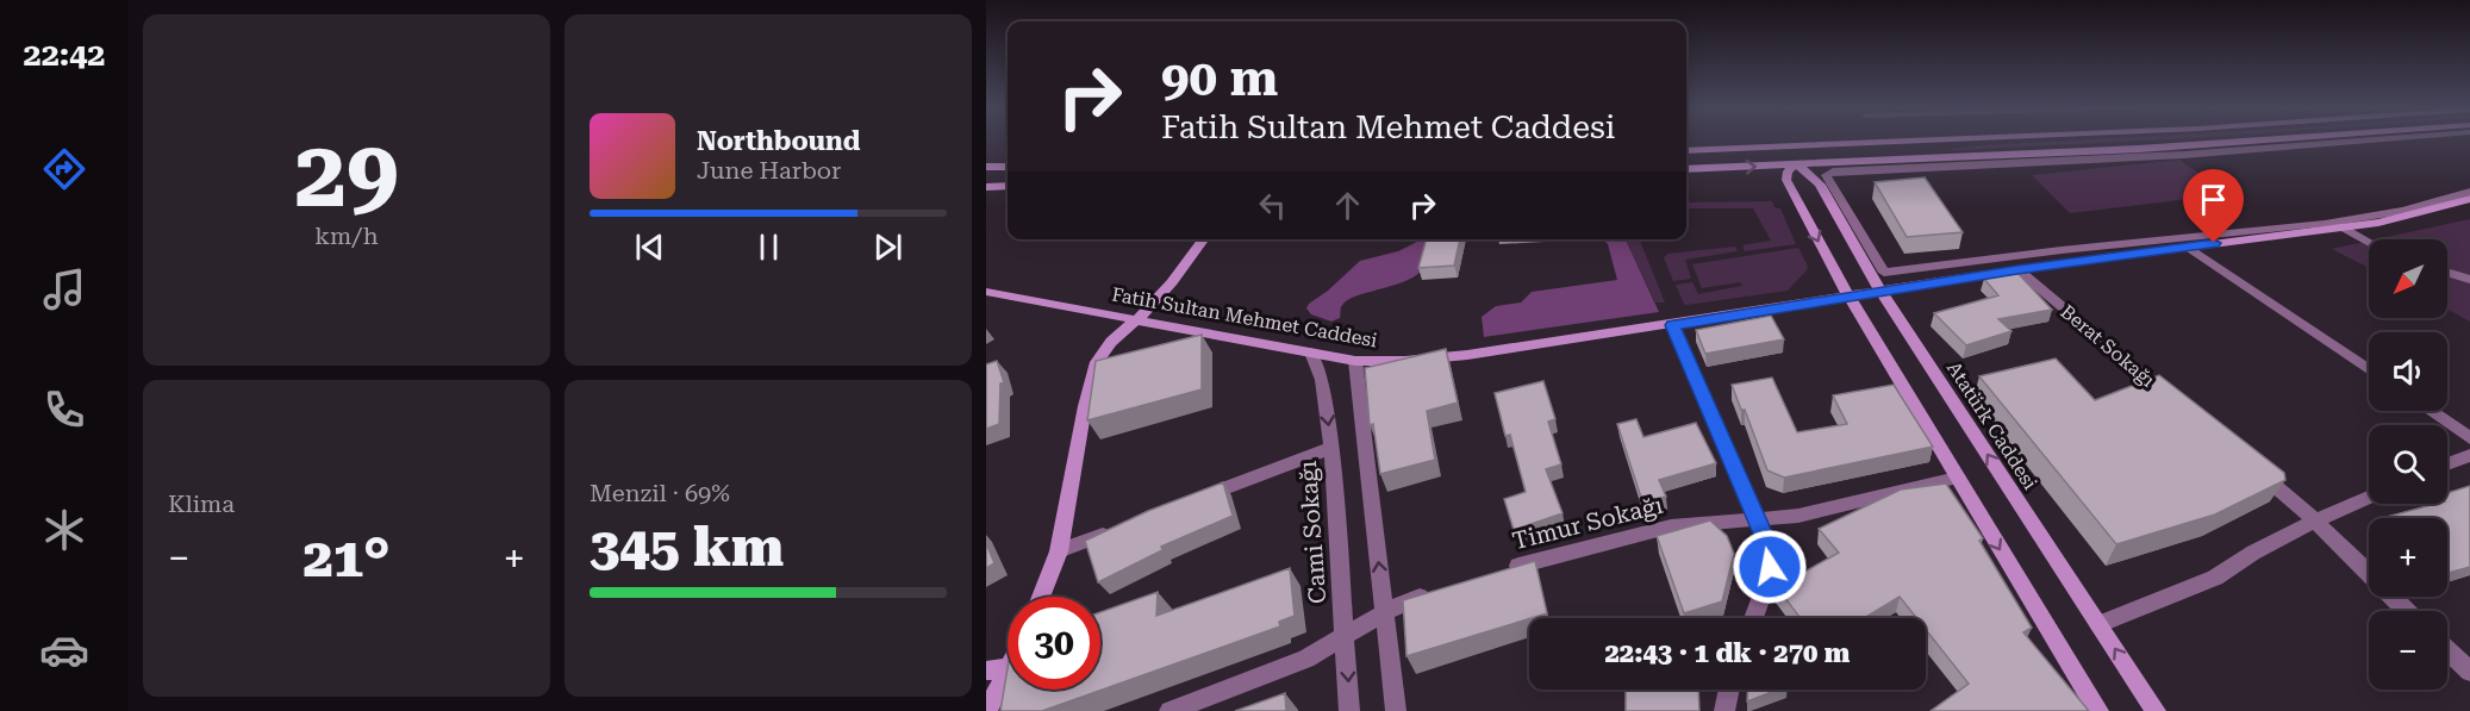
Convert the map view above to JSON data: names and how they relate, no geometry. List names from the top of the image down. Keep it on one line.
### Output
{"streets":{"street":["Fatih Sultan Mehmet Caddesi","Berat Sokağı","Atatürk Caddesi","Timur Sokağı","Cami Sokağı"]},"crossings":[["Fatih Sultan Mehmet Caddesi","Berat Sokağı"],["Fatih Sultan Mehmet Caddesi","Atatürk Caddesi"],["Fatih Sultan Mehmet Caddesi","Cami Sokağı"]],"north":"bottom left","page":{"tabs":"22:42","tile":[["29","km/h"],"Klima",["Menzil · 69%","345 km"]],"turn":["90 m","Fatih Sultan Mehmet Caddesi"],"song":["Northbound","June Harbor"],"map_buttons":["+","−"],"heat":["−","21°","+"],"limit":"30","trip":"22:43 · 1 dk · 270 m"}}
